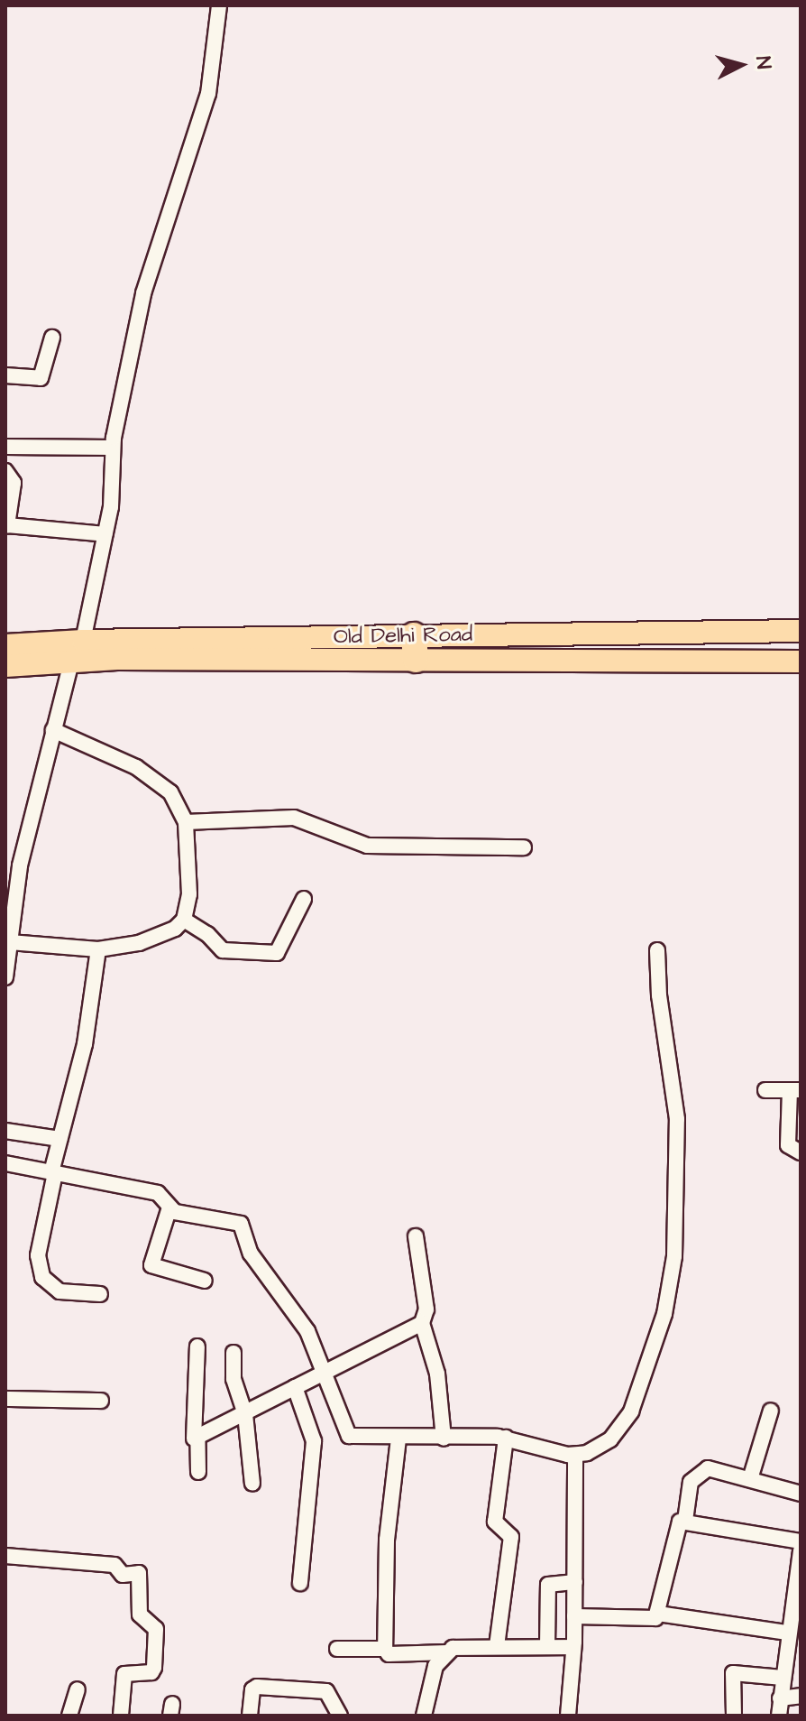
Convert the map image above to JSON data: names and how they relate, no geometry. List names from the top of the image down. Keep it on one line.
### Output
{"streets":{"main road":["Old Delhi Road"]},"north":"right"}
